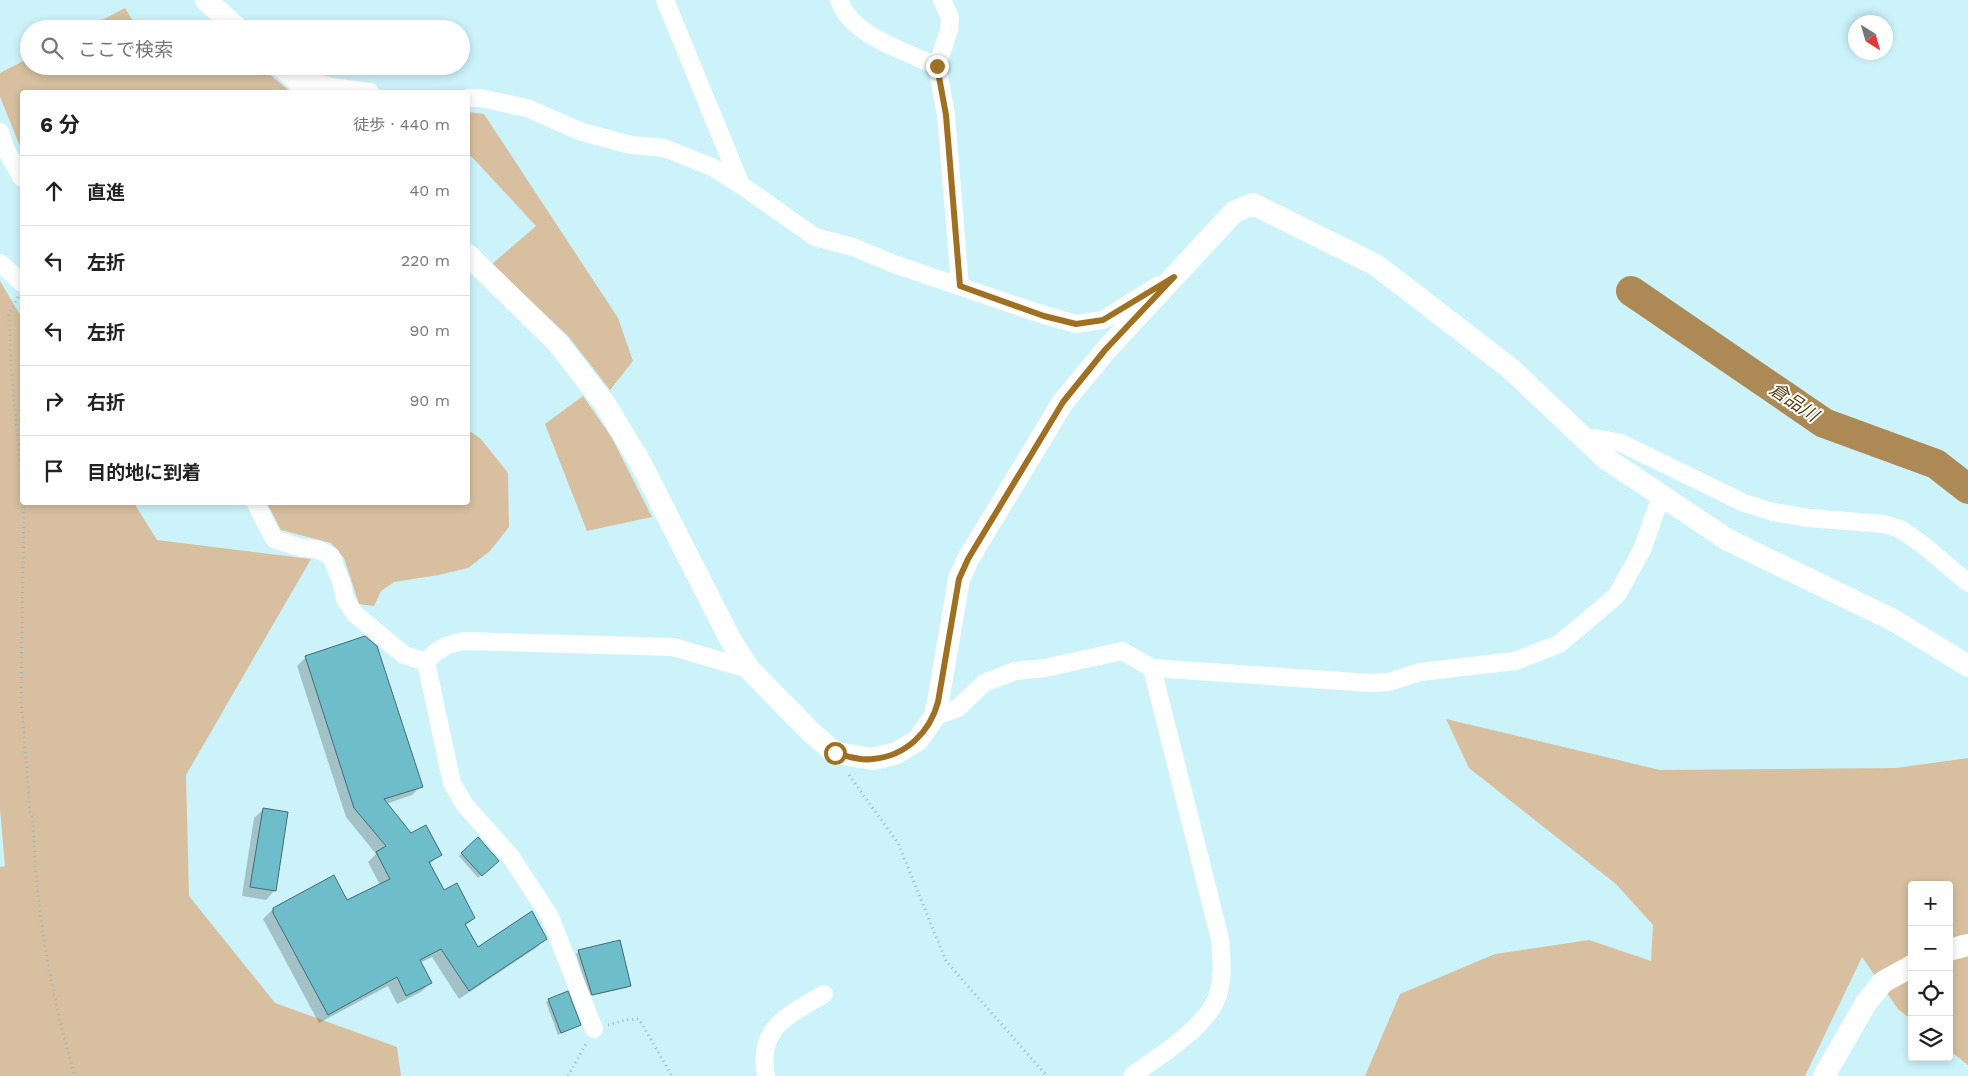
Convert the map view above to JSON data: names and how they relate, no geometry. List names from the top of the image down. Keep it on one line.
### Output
{"water":["倉品川"],"north":"bottom right","page":{"search":"ここで検索","heading":["6 分","徒歩 · 440 m"],"list":[["直進","40 m"],["左折","220 m"],["左折","90 m"],["右折","90 m"],"目的地に到着"],"map_buttons":["+","−"]}}
